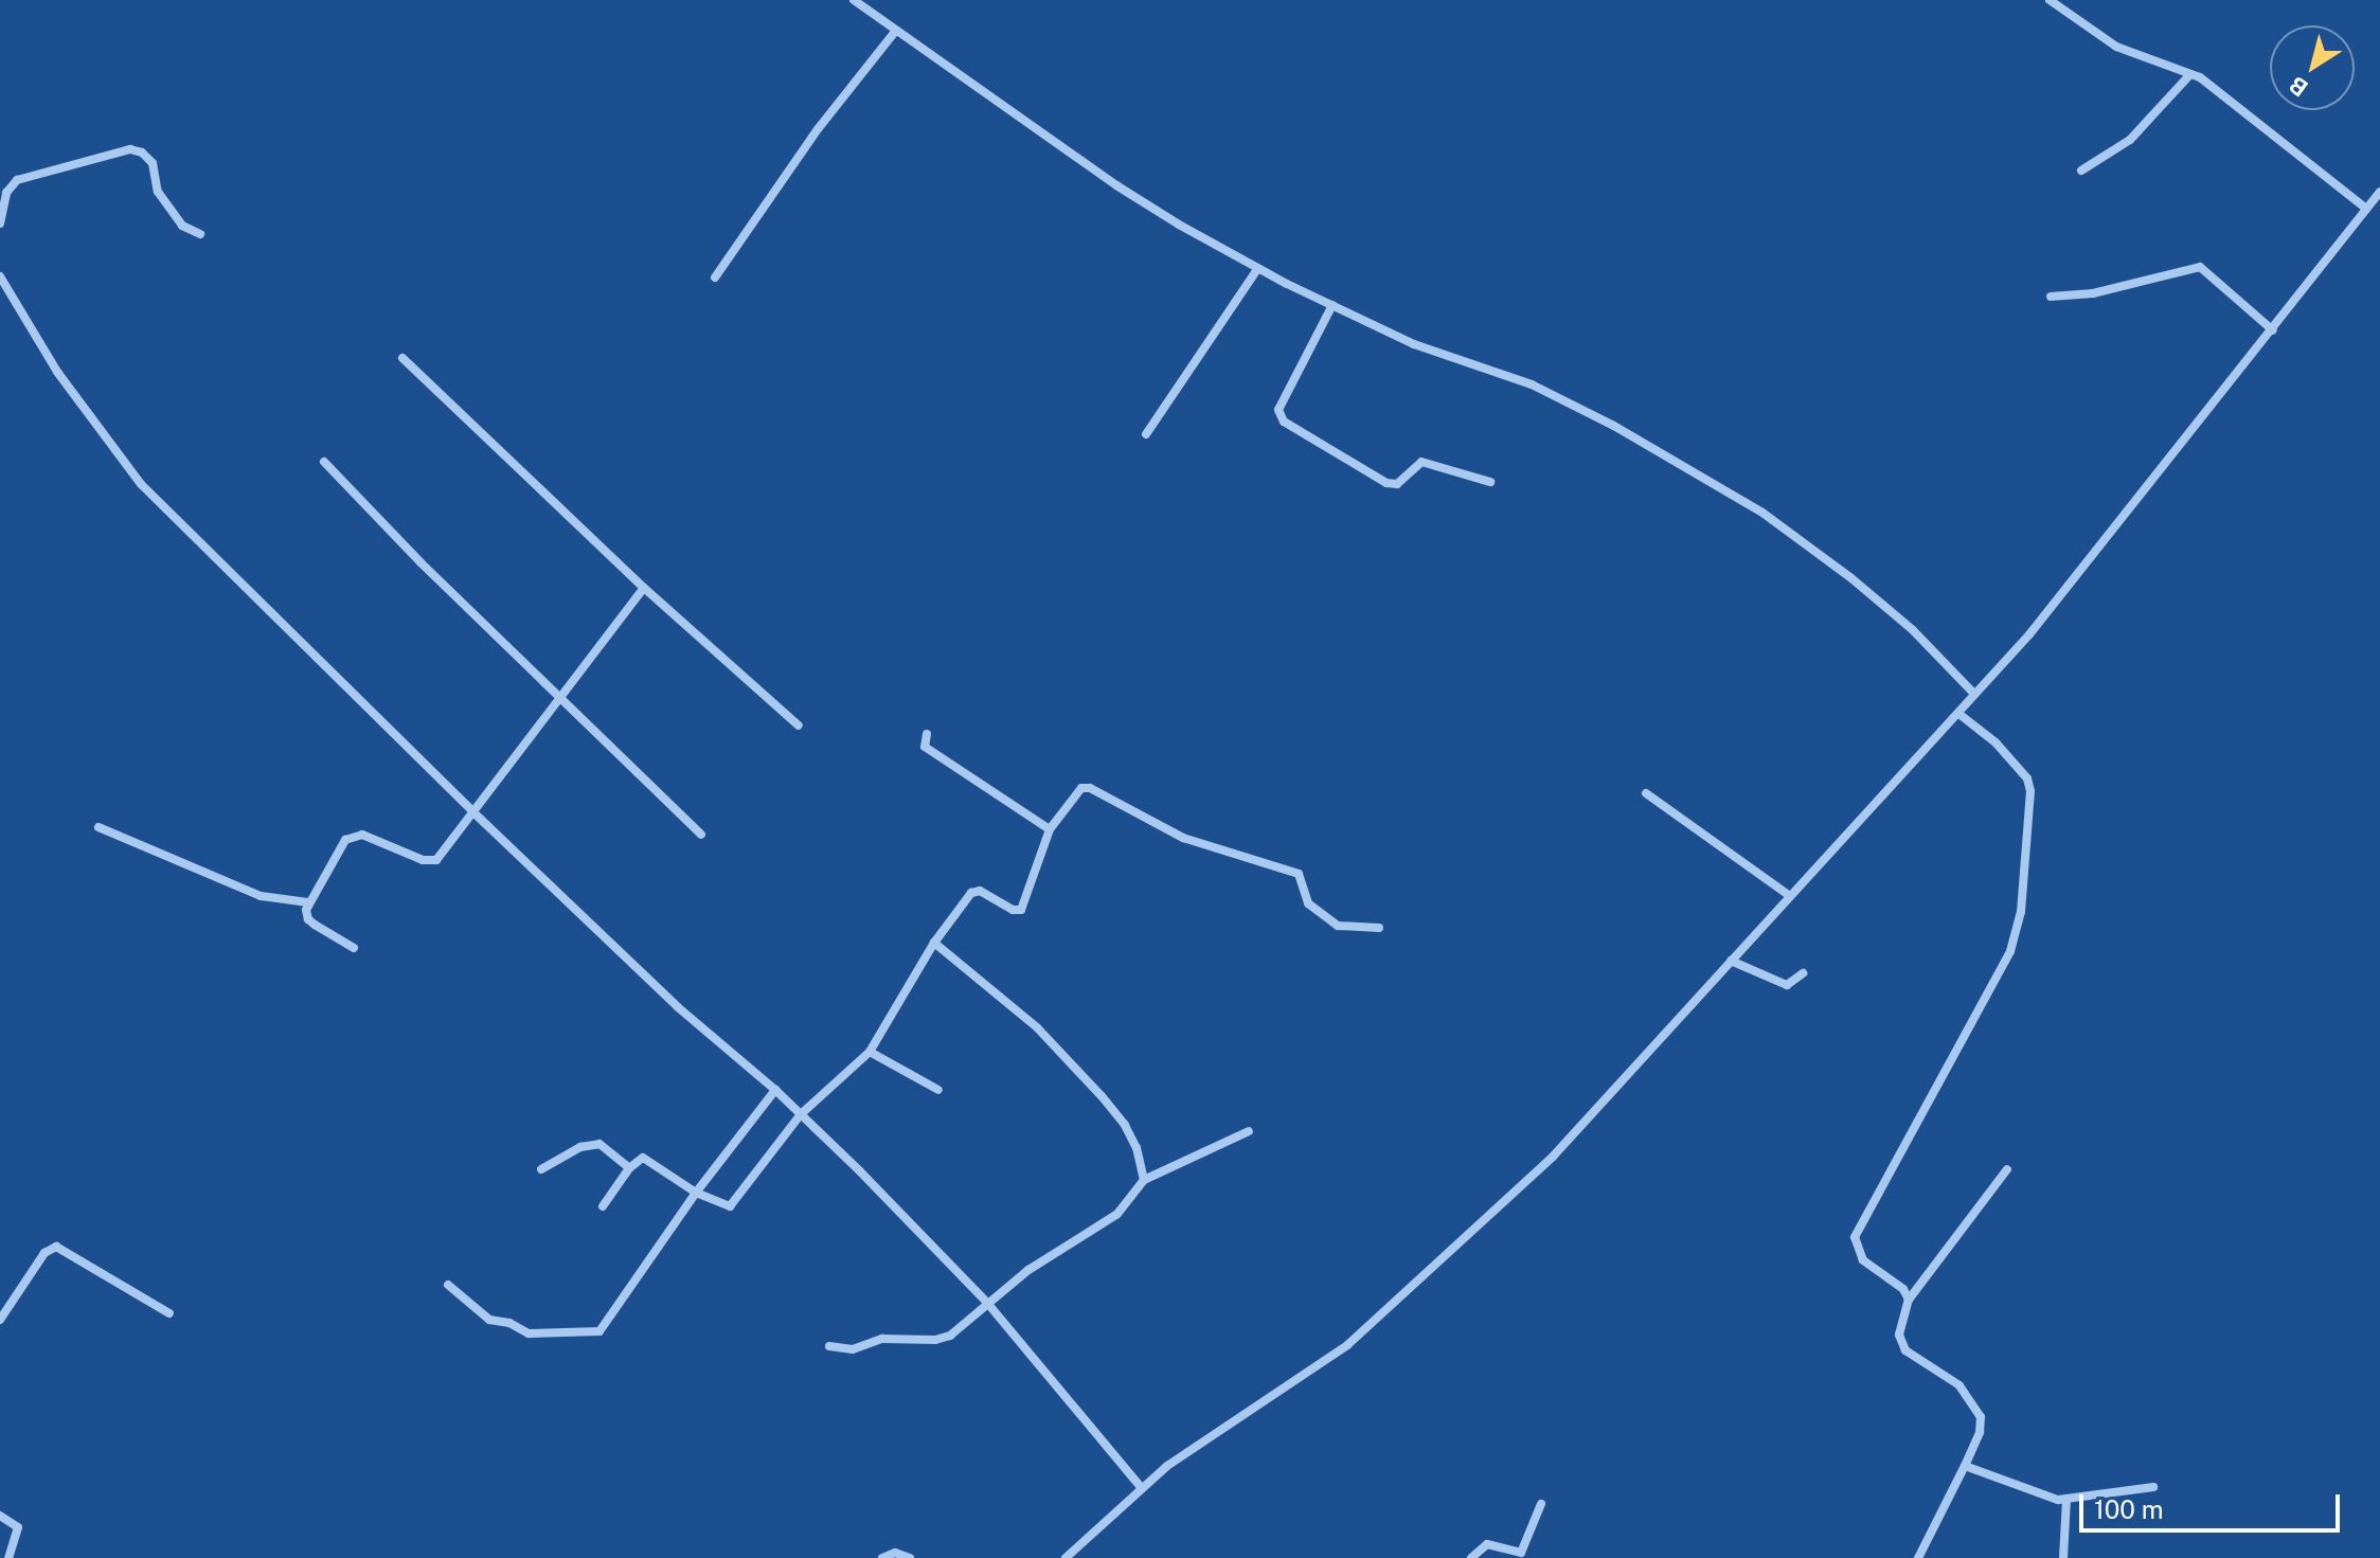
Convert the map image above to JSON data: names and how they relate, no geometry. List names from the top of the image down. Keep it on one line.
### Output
{"scale_bar":"100 m","north":"bottom left"}
